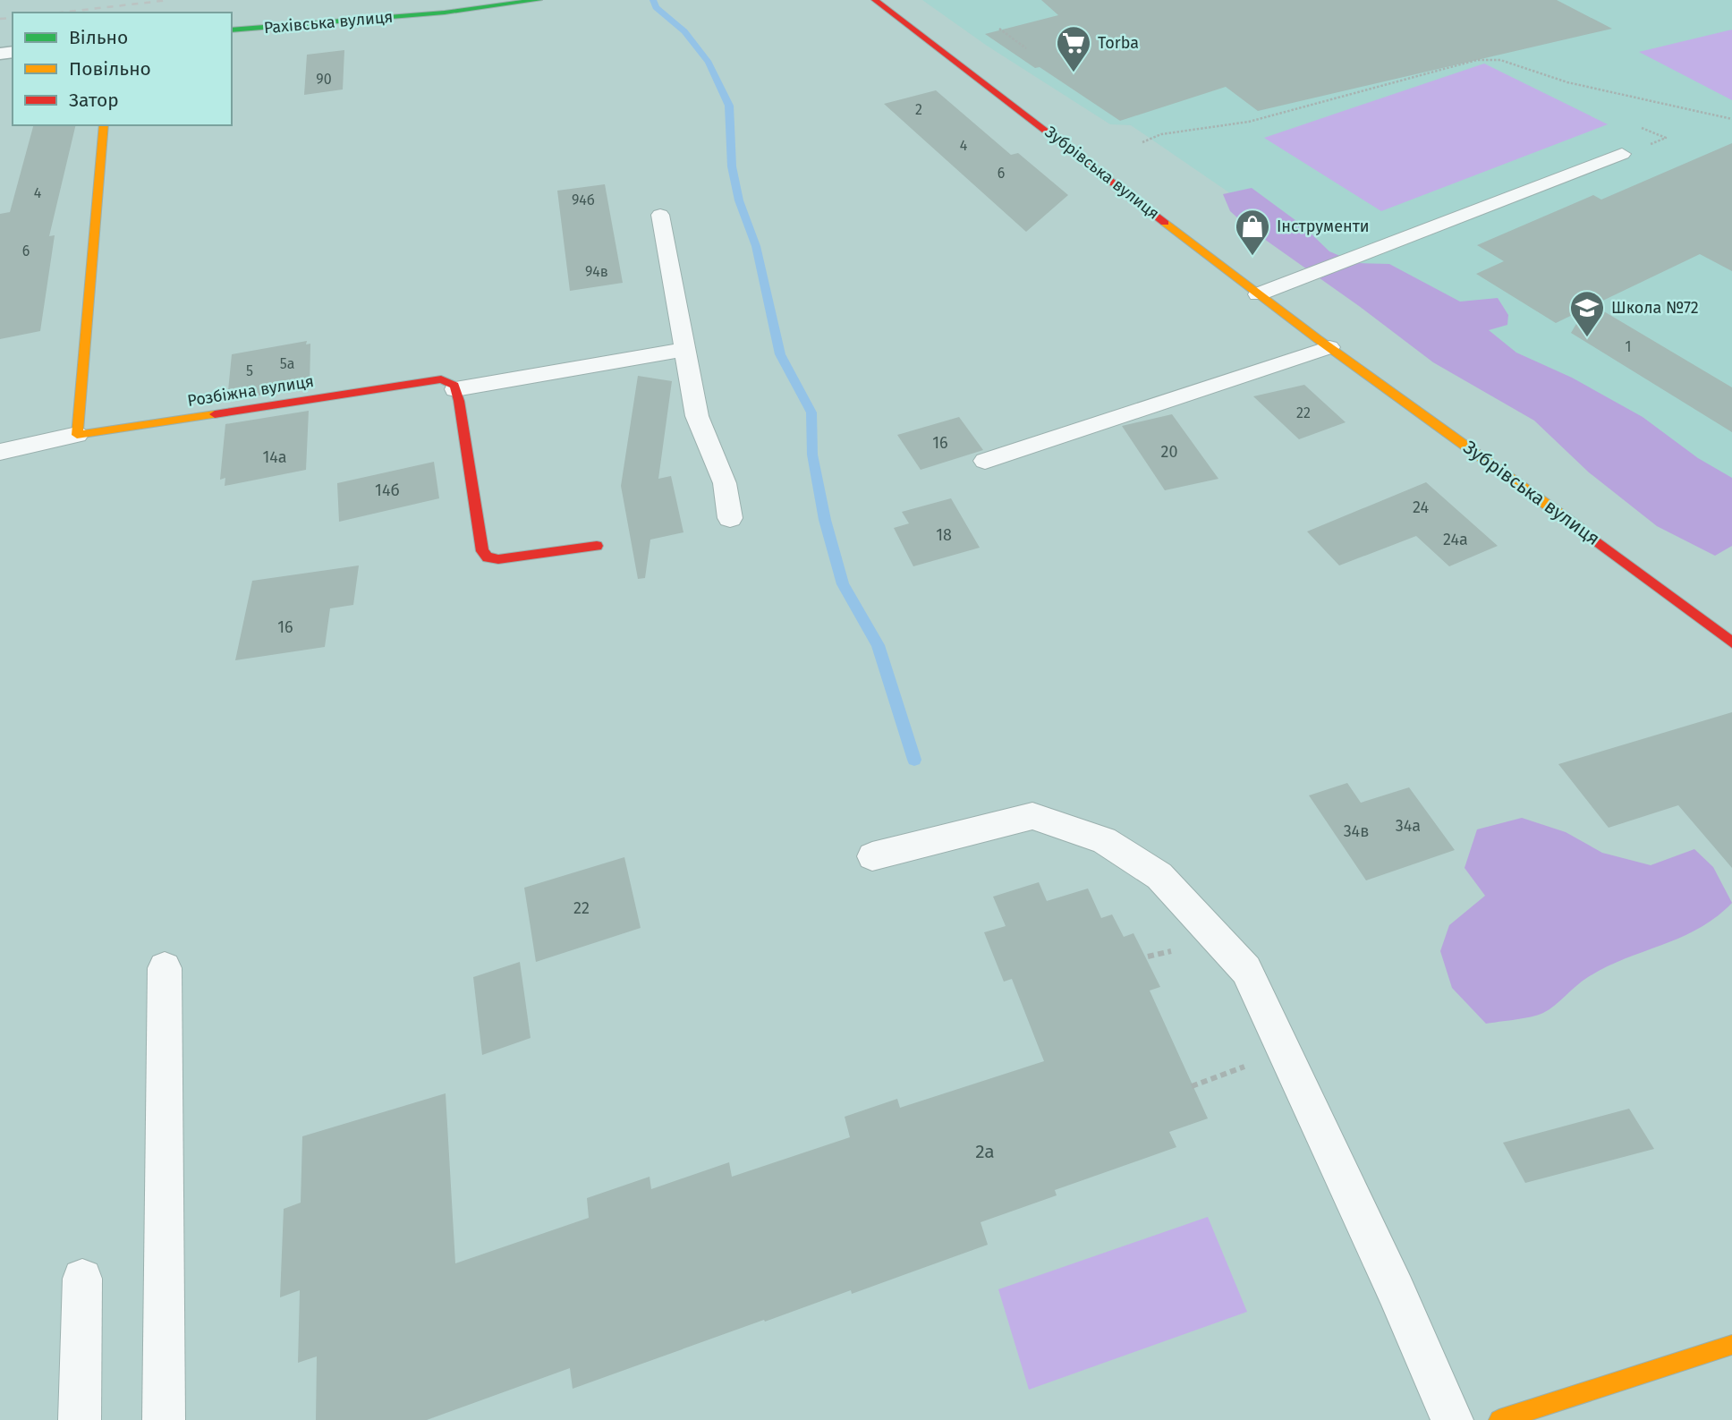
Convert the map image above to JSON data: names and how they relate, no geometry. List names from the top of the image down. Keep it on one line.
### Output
{"streets":{"street":["Рахівська вулиця","Зубрівська вулиця","Розбіжна вулиця"]},"places":{"supermarket":["Torba"],"shop":["Інструменти"],"school or university":["Школа №72"]},"house_numbers":["90","2","4","6","4","94б","6","94в","1","5а","5","22","16","20","14а","14б","24","18","24а","16","34а","34в","22","2а"],"legend":["Вільно","Повільно","Затор"]}
